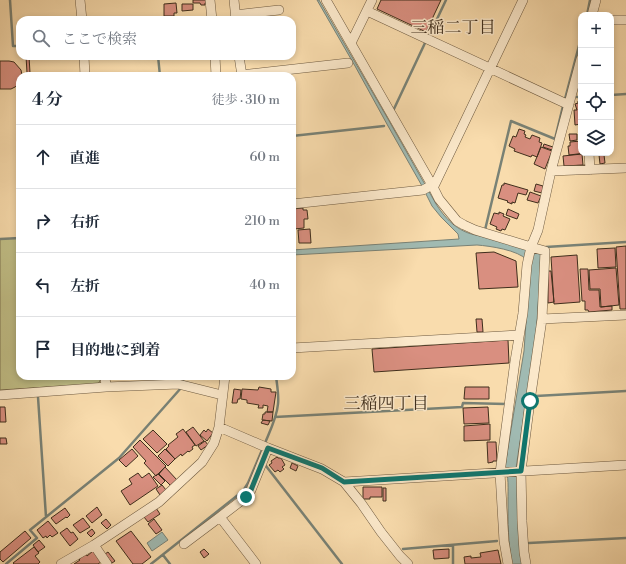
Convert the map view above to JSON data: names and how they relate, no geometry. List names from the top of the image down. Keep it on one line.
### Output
{"districts":["三稲二丁目","三稲四丁目"],"page":{"map_buttons":["+","−"],"search":"ここで検索","heading":["4 分","徒歩 · 310 m"],"list":[["直進","60 m"],["右折","210 m"],["左折","40 m"],"目的地に到着"]}}
